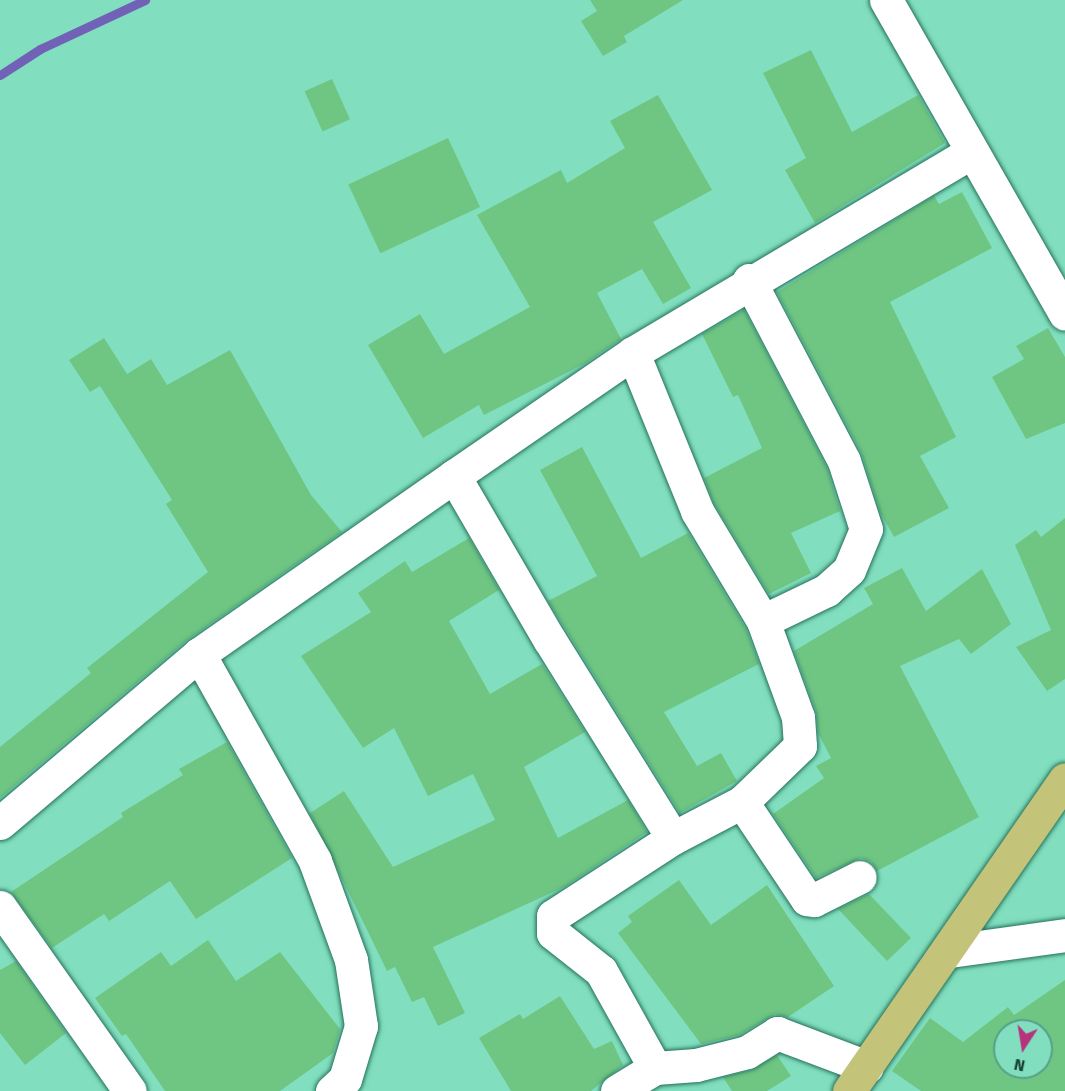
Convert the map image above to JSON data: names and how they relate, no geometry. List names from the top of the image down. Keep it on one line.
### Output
{"north":"bottom"}
